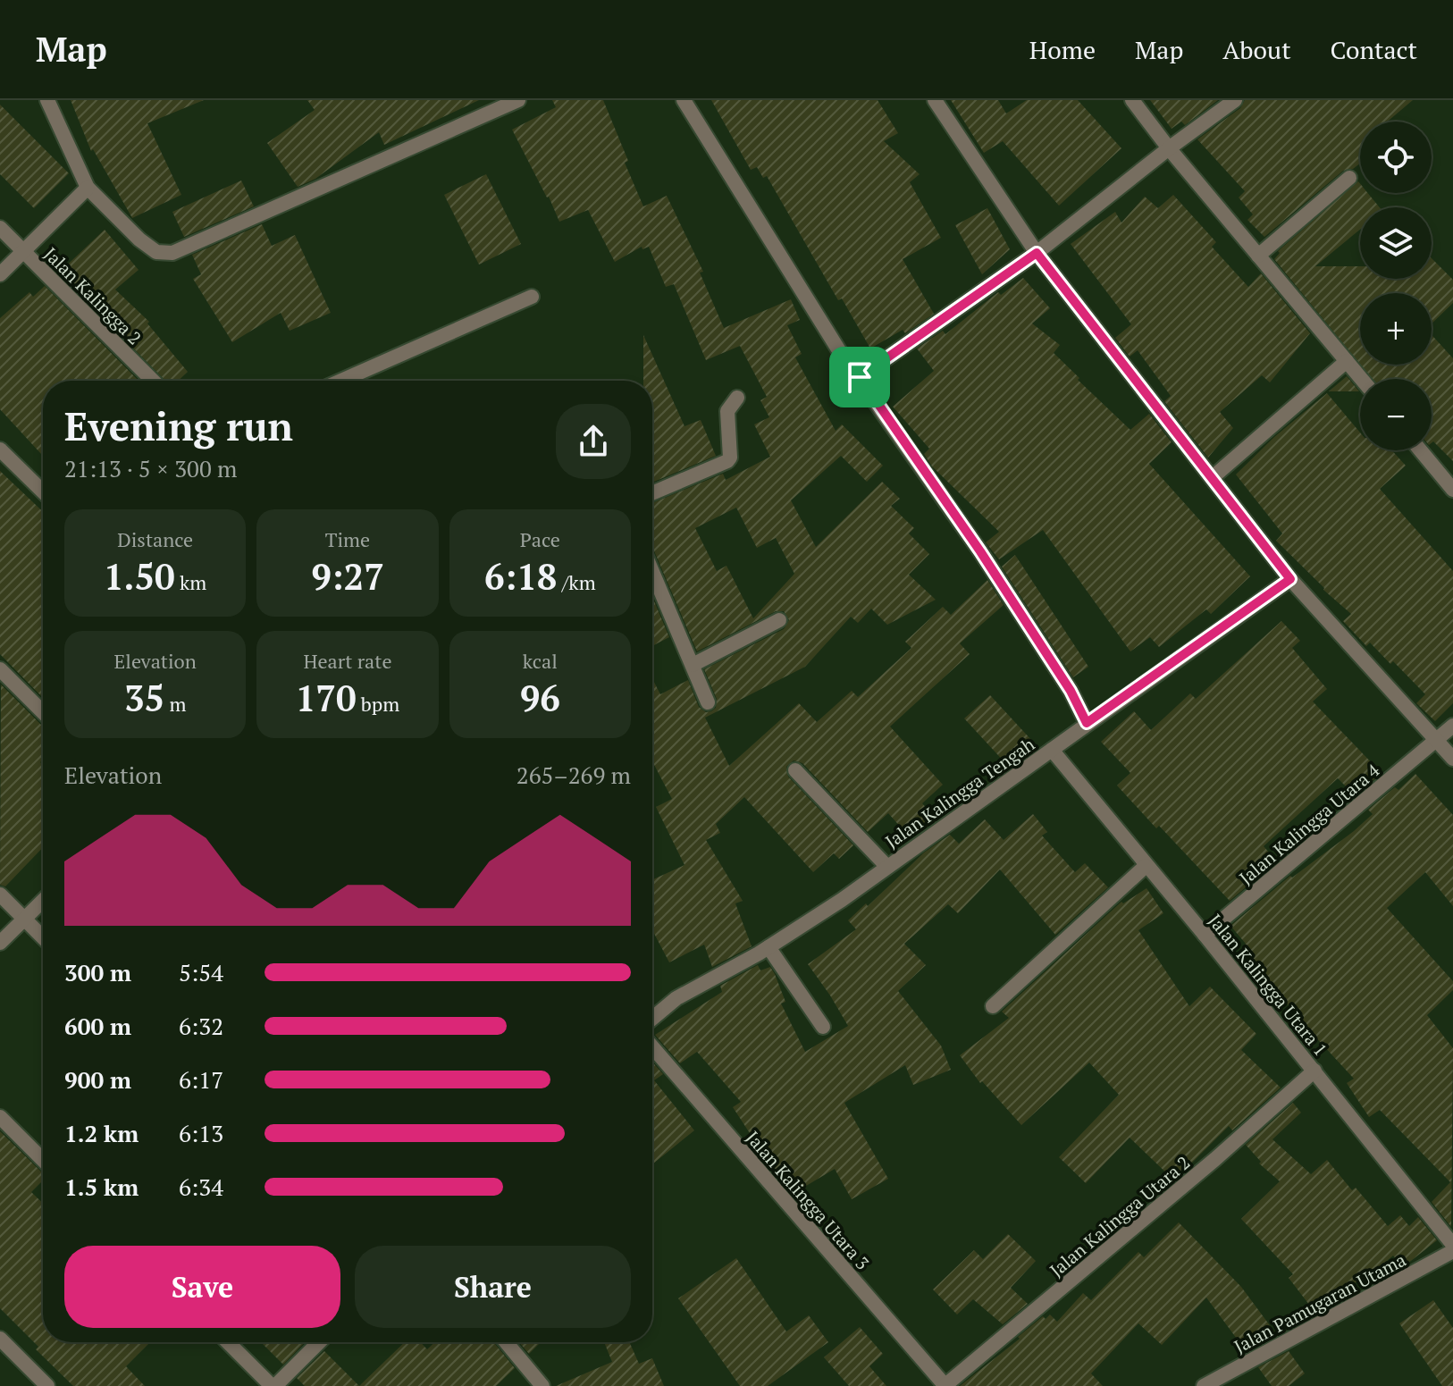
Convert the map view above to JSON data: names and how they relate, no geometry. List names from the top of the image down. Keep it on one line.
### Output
{"streets":{"street":["Jalan Kalingga 2","Jalan Kalingga Tengah","Jalan Kalingga Utara 4","Jalan Kalingga Utara 1","Jalan Kalingga Utara 3","Jalan Kalingga Utara 2","Jalan Pamugaran Utama"]},"crossings":[["Jalan Kalingga Tengah","Jalan Kalingga Utara 1"],["Jalan Kalingga Utara 4","Jalan Kalingga Utara 1"],["Jalan Kalingga Utara 1","Jalan Kalingga Utara 2"],["Jalan Kalingga Utara 3","Jalan Kalingga Utara 2"]],"page":{"header":"Map","nav":["Home","Map","About","Contact"],"map_buttons":["+","−"],"heading":["Evening run","21:13 · 5 × 300 m"],"stats":[["Distance","1.50 km"],["Time","9:27"],["Pace","6:18 /km"],["Elevation","35 m"],["Heart rate","170 bpm"],["kcal","96"]],"chart":["Elevation","265–269 m"],"list":[{"name":"300 m","note":"5:54"},{"name":"600 m","note":"6:32"},{"name":"900 m","note":"6:17"},{"name":"1.2 km","note":"6:13"},{"name":"1.5 km","note":"6:34"}],"buttons":["Save","Share"]}}
